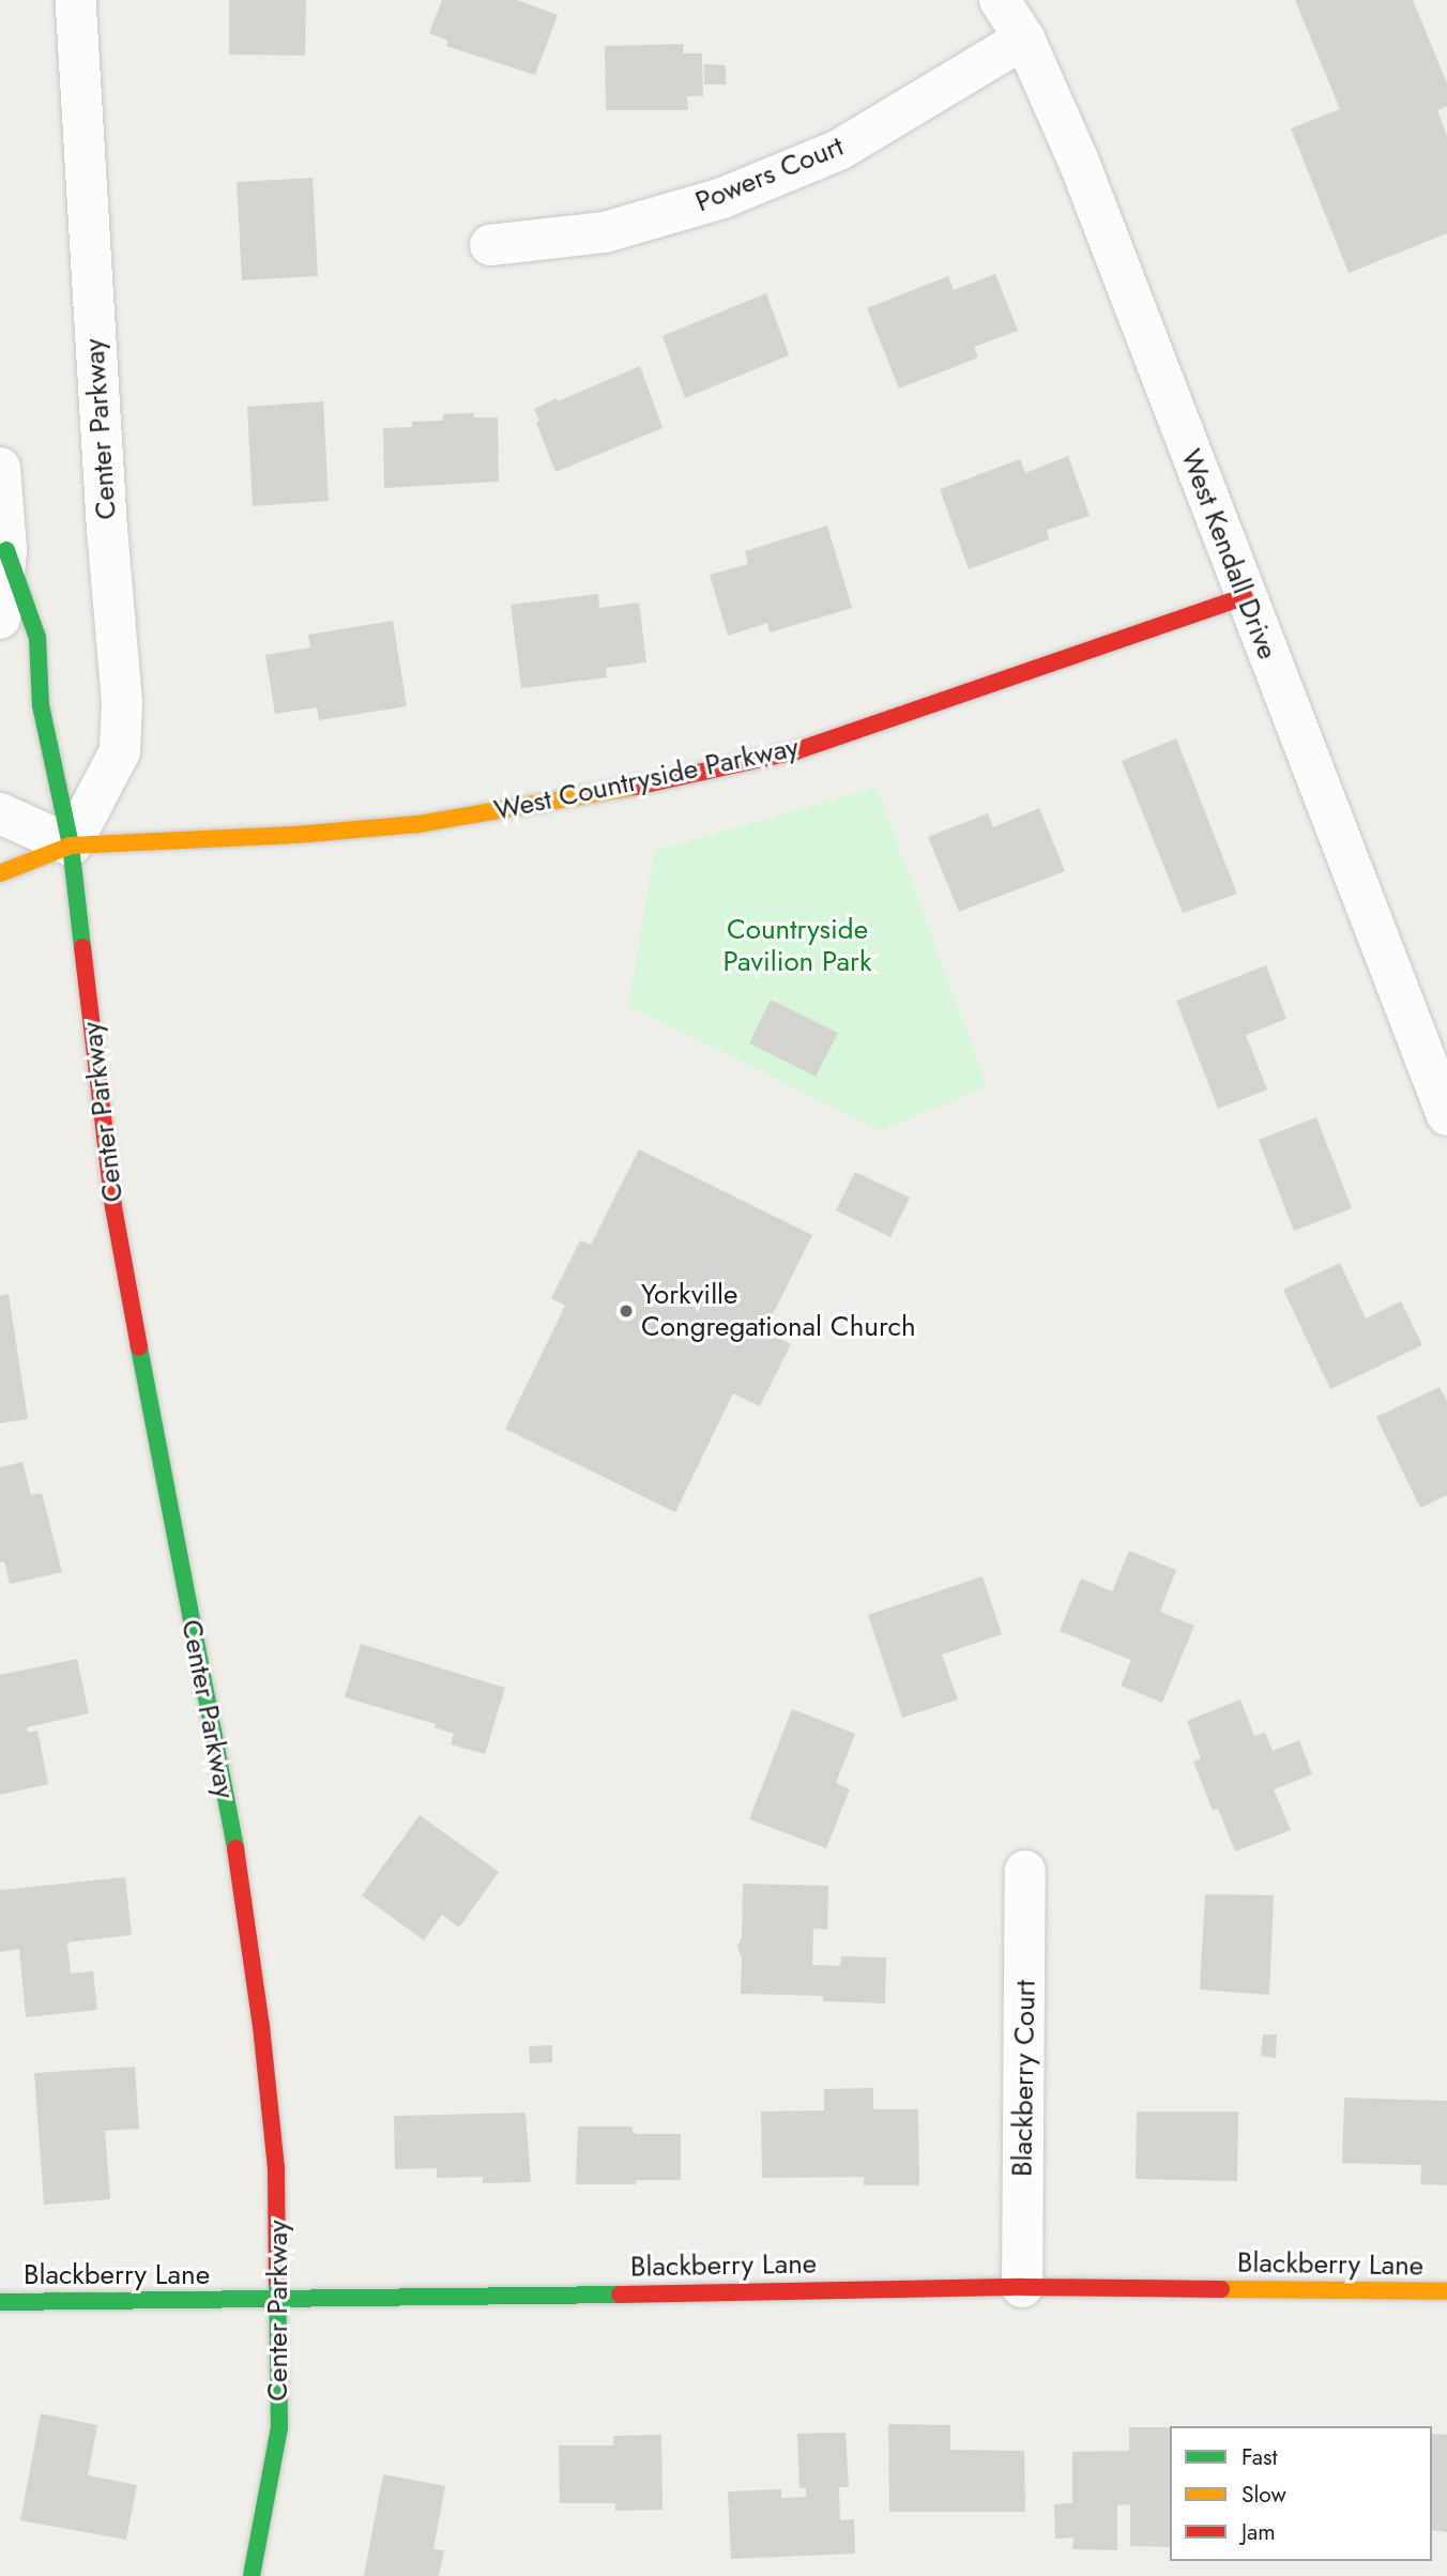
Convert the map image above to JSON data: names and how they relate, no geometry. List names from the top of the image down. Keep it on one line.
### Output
{"streets":{"street":["Powers Court","Center Parkway","West Kendall Drive","West Countryside Parkway","Blackberry Court","Blackberry Lane"]},"crossings":[["Powers Court","West Kendall Drive"],["Center Parkway","West Countryside Parkway"],["Center Parkway","Blackberry Lane"],["West Kendall Drive","West Countryside Parkway"],["Blackberry Court","Blackberry Lane"]],"parks":["Countryside Pavilion Park"],"places":["Yorkville Congregational Church"],"legend":["Fast","Slow","Jam"]}
